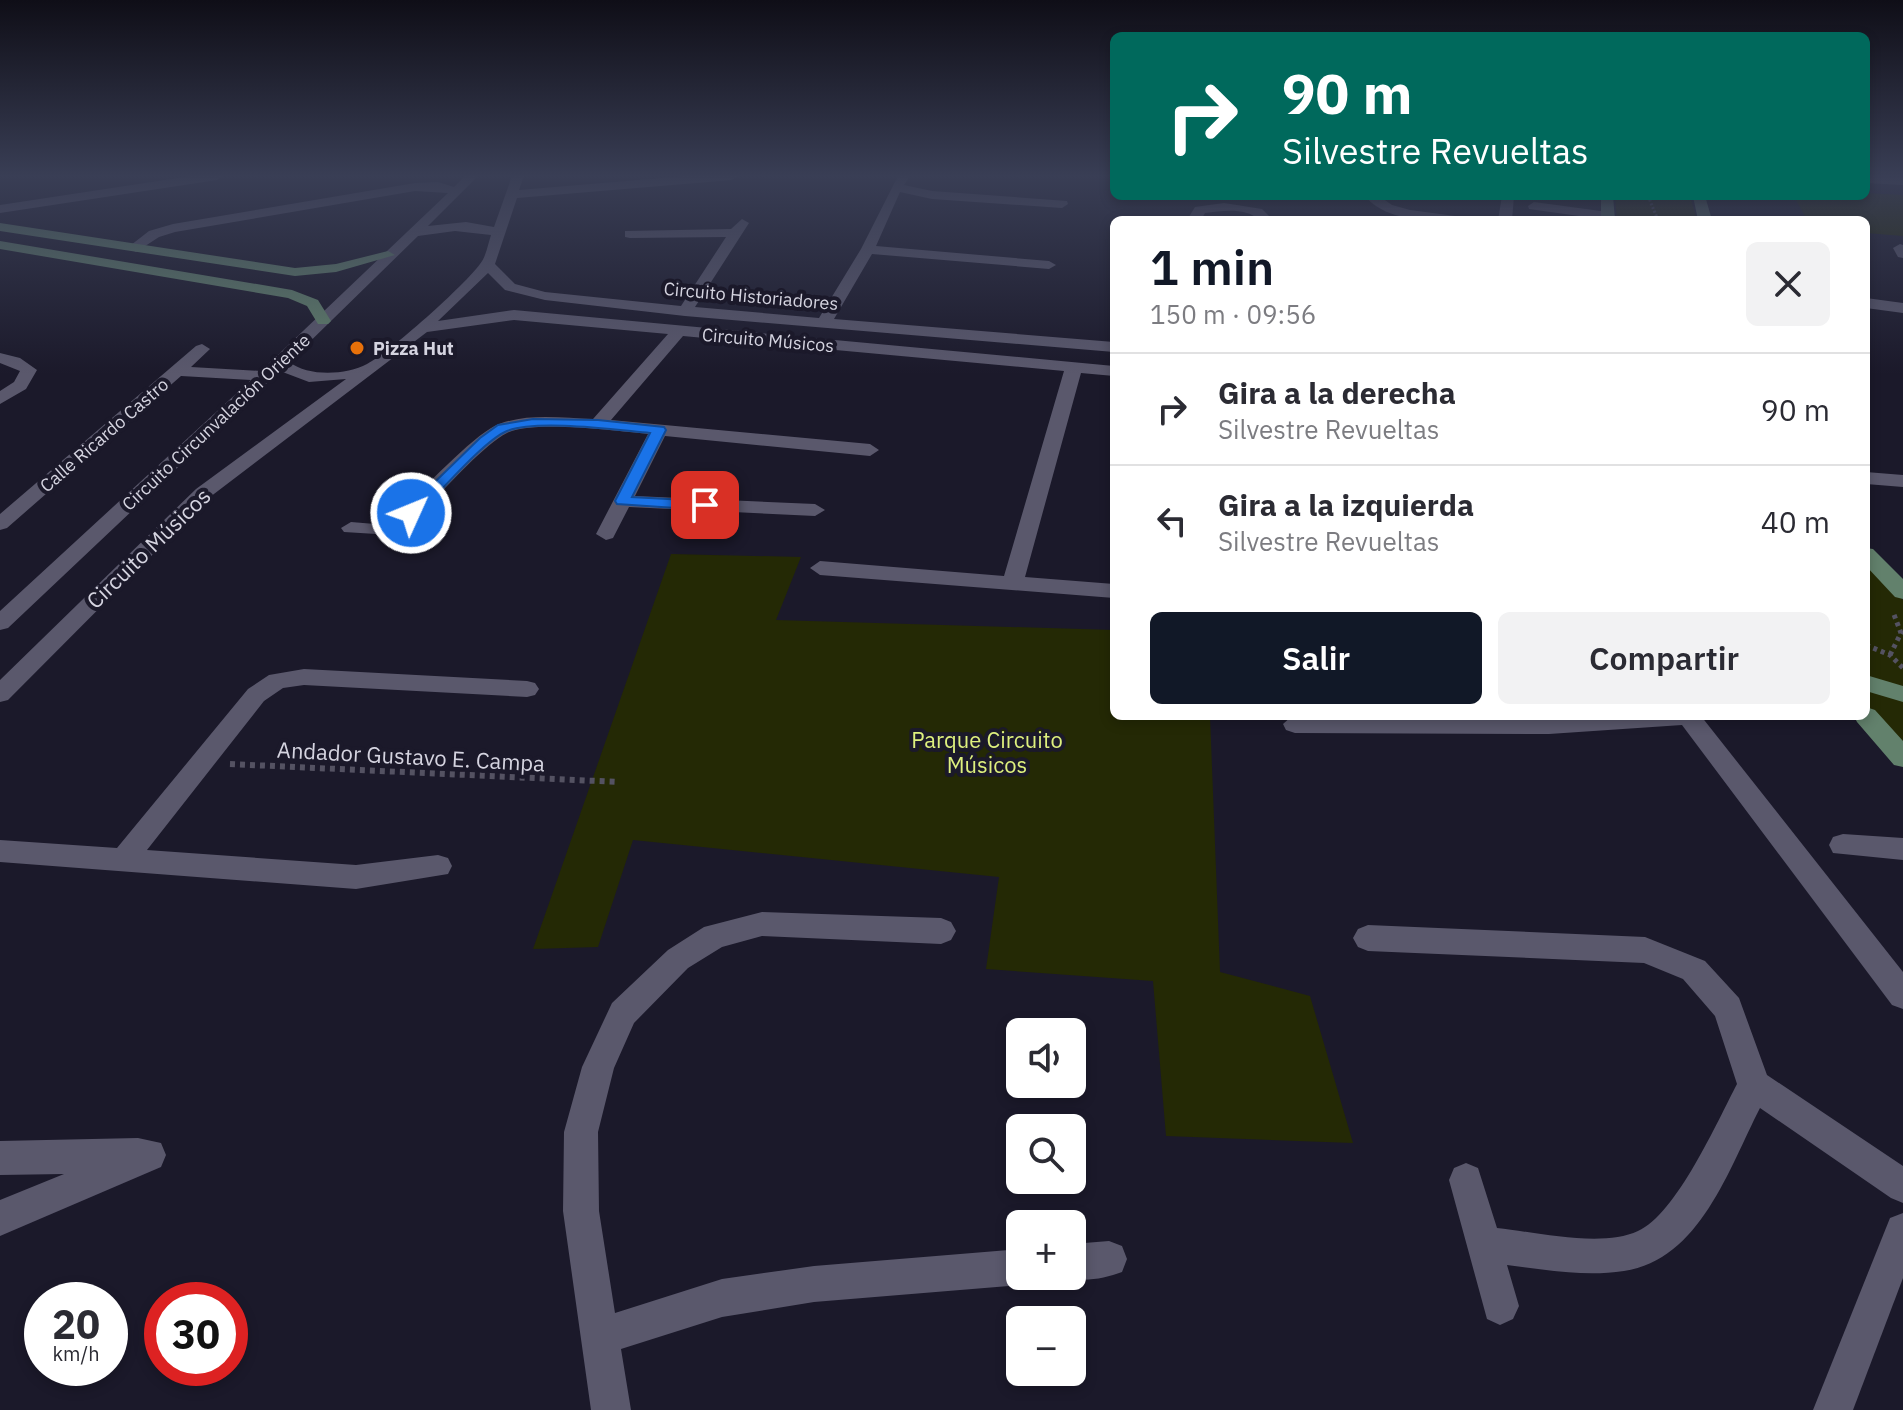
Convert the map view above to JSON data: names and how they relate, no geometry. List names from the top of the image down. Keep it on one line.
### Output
{"streets":{"main road":["Circuito Circunvalación Oriente"],"street":["Circuito Historiadores","Circuito Músicos","Calle Ricardo Castro"],"path":["Andador Gustavo E. Campa"]},"crossings":[["Circuito Músicos","Calle Ricardo Castro"],["Circuito Circunvalación Oriente","Calle Ricardo Castro"]],"parks":["Parque Circuito Músicos"],"places":["Pizza Hut"],"page":{"turn":["90 m","Silvestre Revueltas"],"heading":["1 min","150 m · 09:56"],"list":[{"name":"Gira a la derecha","note":"Silvestre Revueltas","value":"90 m"},{"name":"Gira a la izquierda","note":"Silvestre Revueltas","value":"40 m"}],"buttons":["Salir","Compartir"],"map_buttons":["+","−"],"speed":"20 km/h","limit":"30"}}
